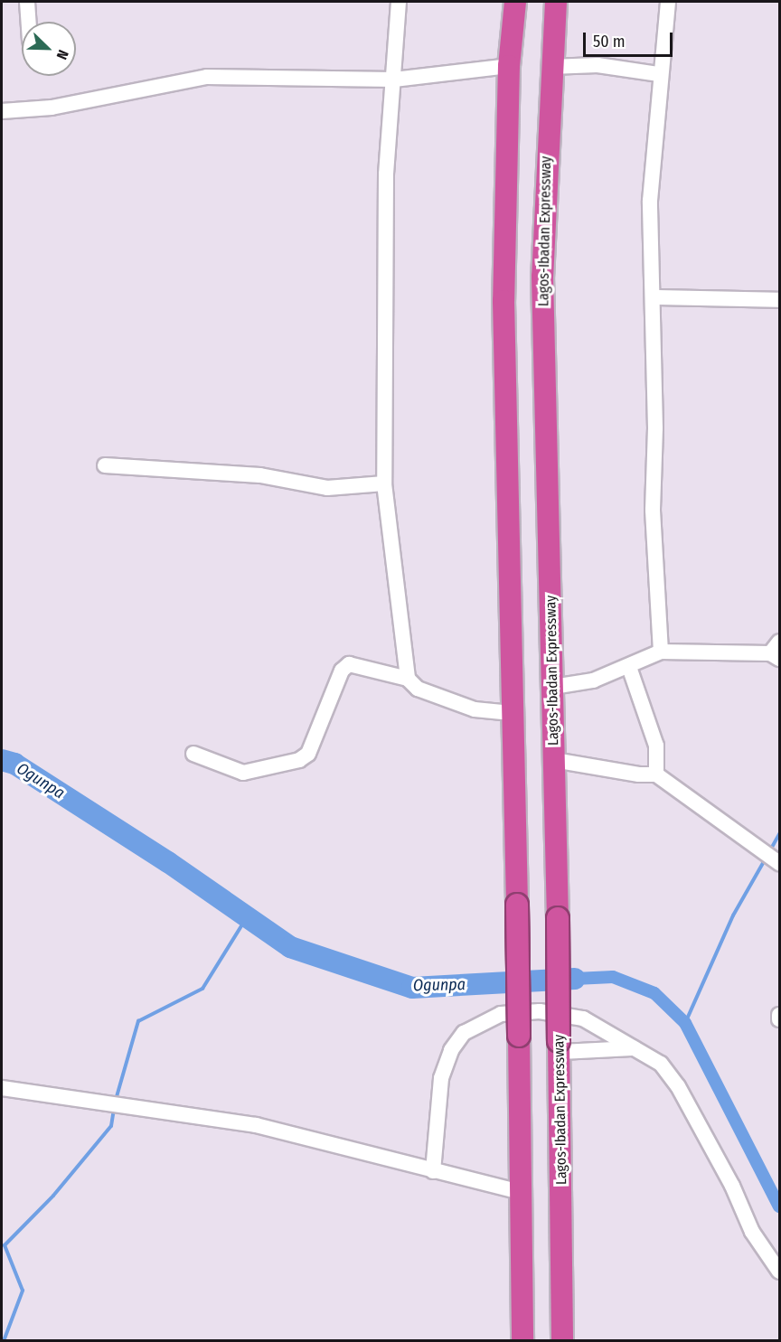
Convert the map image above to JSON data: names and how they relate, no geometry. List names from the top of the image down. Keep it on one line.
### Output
{"streets":{"highway":["Lagos-Ibadan Expressway"]},"water":["Ogunpa"],"scale_bar":"50 m","north":"bottom right"}
